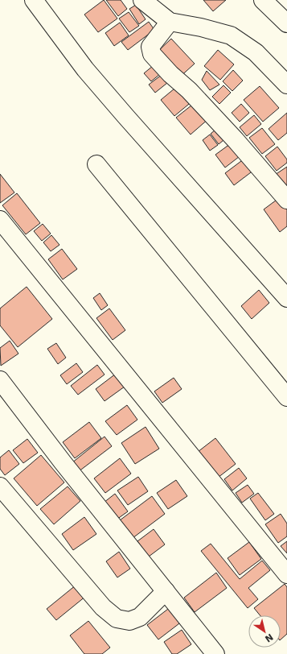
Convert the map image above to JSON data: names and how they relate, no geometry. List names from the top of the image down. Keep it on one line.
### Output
{"north":"bottom right"}
